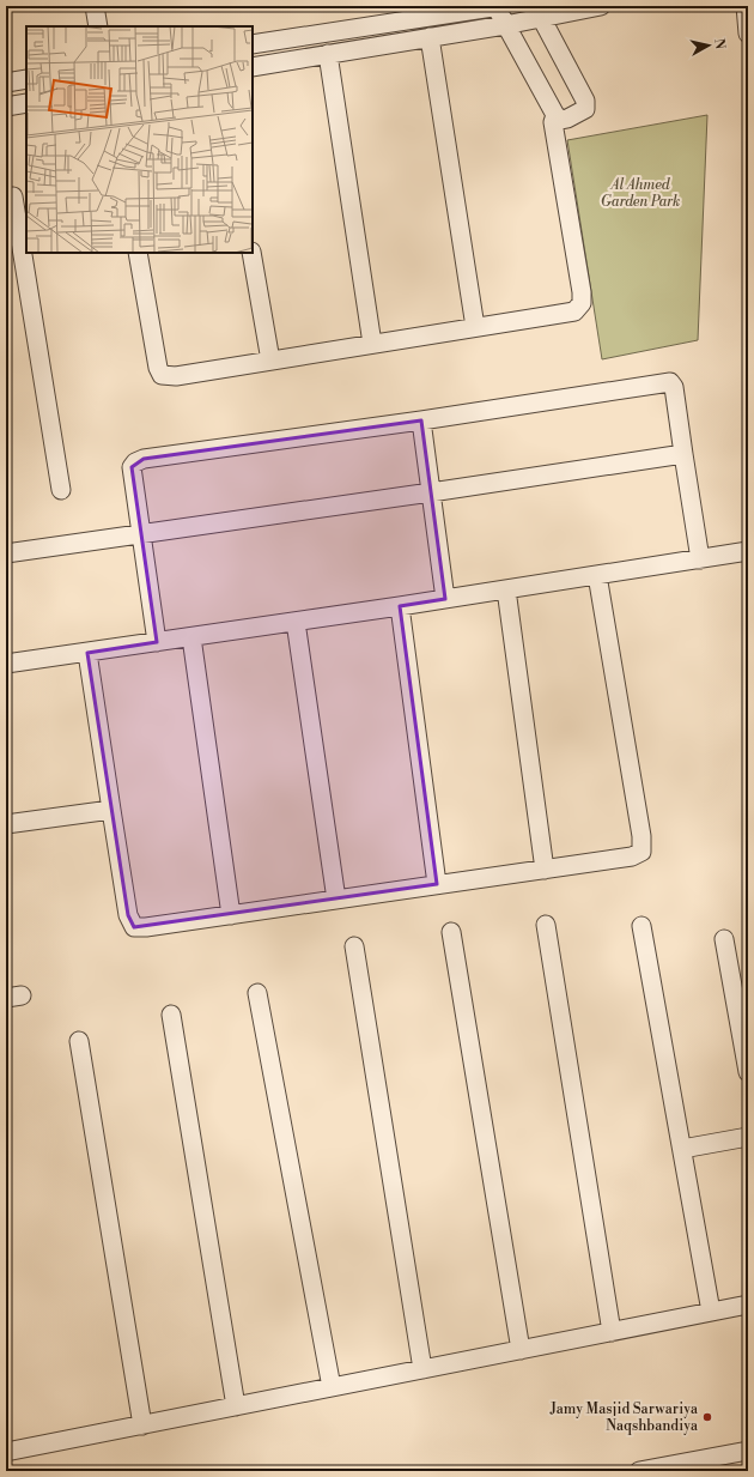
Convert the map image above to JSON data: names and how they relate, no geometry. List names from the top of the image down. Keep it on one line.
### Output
{"parks":["Al Ahmed Garden Park"],"places":["Jamy Masjid Sarwariya Naqshbandiya"],"north":"right"}
